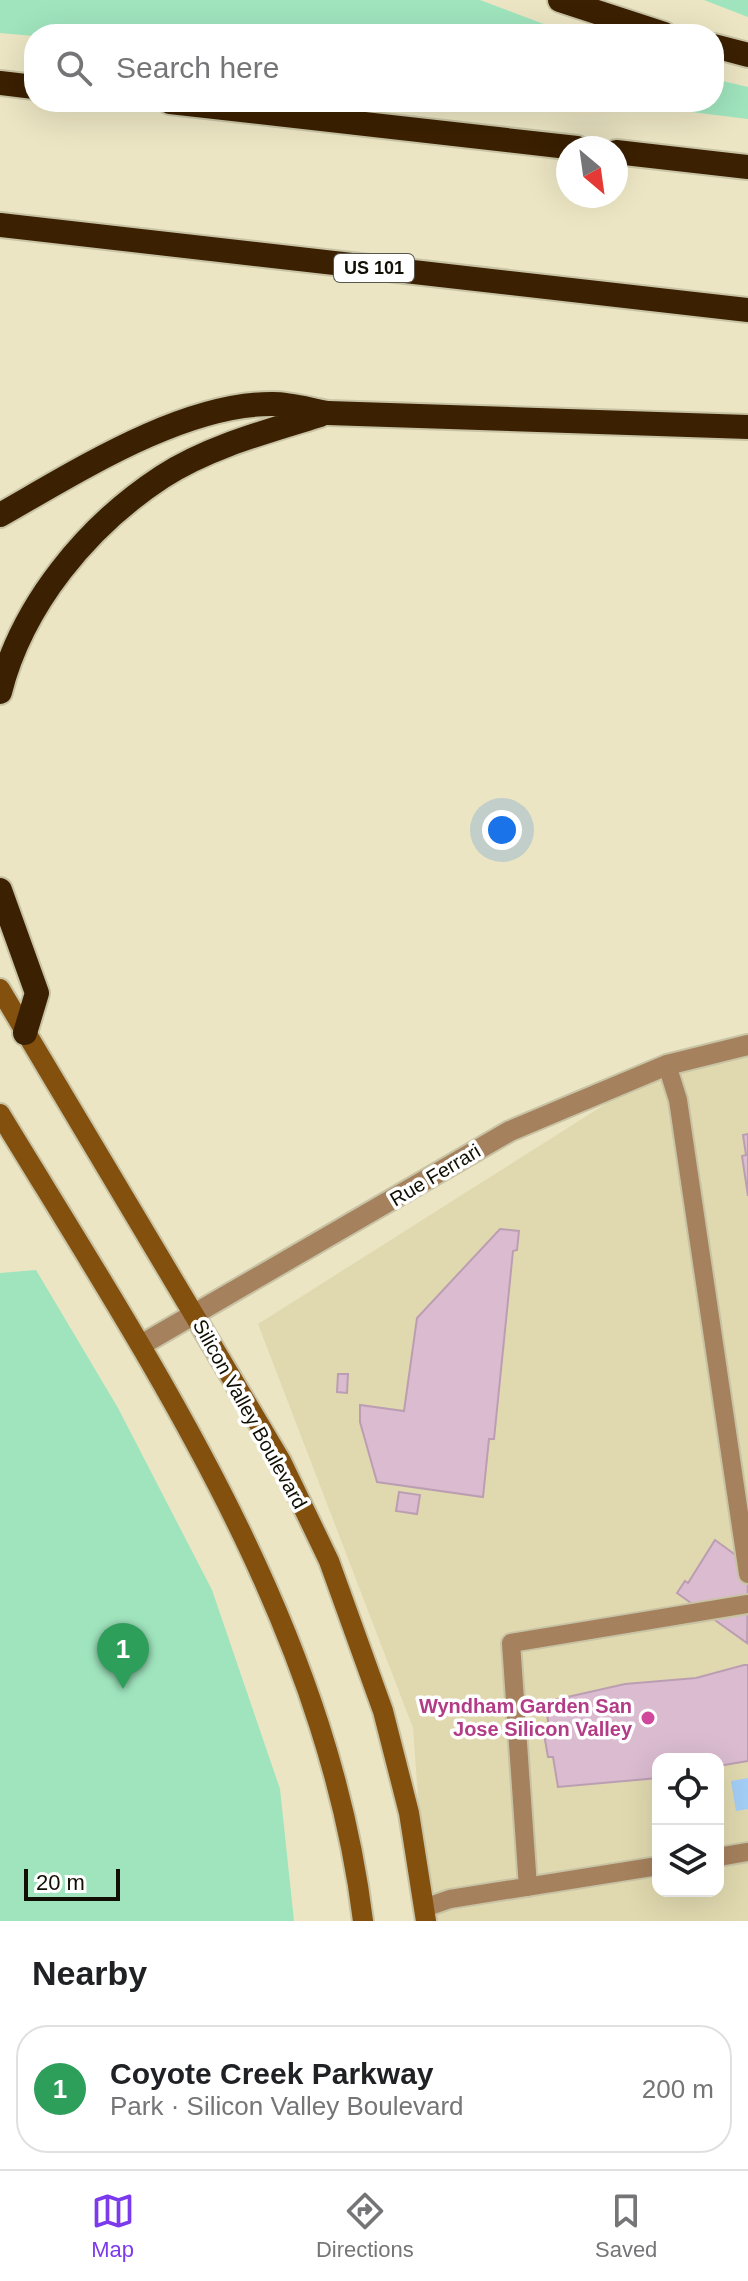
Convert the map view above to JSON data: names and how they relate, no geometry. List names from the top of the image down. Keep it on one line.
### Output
{"streets":{"highway":["US 101"],"main road":["Silicon Valley Boulevard"],"street":["Rue Ferrari"]},"crossings":[["Rue Ferrari","Silicon Valley Boulevard"]],"places":["Wyndham Garden San Jose Silicon Valley"],"scale_bar":"20 m","north":"bottom right","page":{"search":"Search here","pins":"1","scale":"20 m","heading":"Nearby","list":[{"mark":"1","name":"Coyote Creek Parkway","note":"Park · Silicon Valley Boulevard","value":"200 m"}],"nav":["Map","Directions","Saved"]}}
